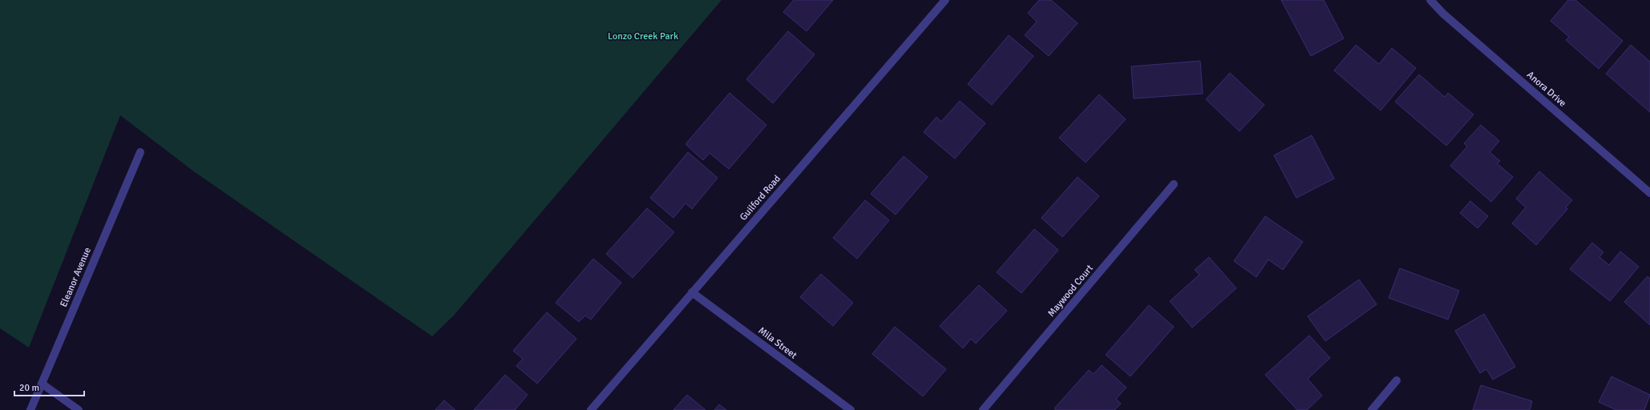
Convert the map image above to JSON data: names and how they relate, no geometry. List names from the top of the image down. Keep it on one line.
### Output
{"streets":{"street":["Anora Drive","Guilford Road","Eleanor Avenue","Maywood Court","Mila Street"]},"crossings":[["Guilford Road","Mila Street"]],"parks":["Lonzo Creek Park"],"scale_bar":"20 m"}
